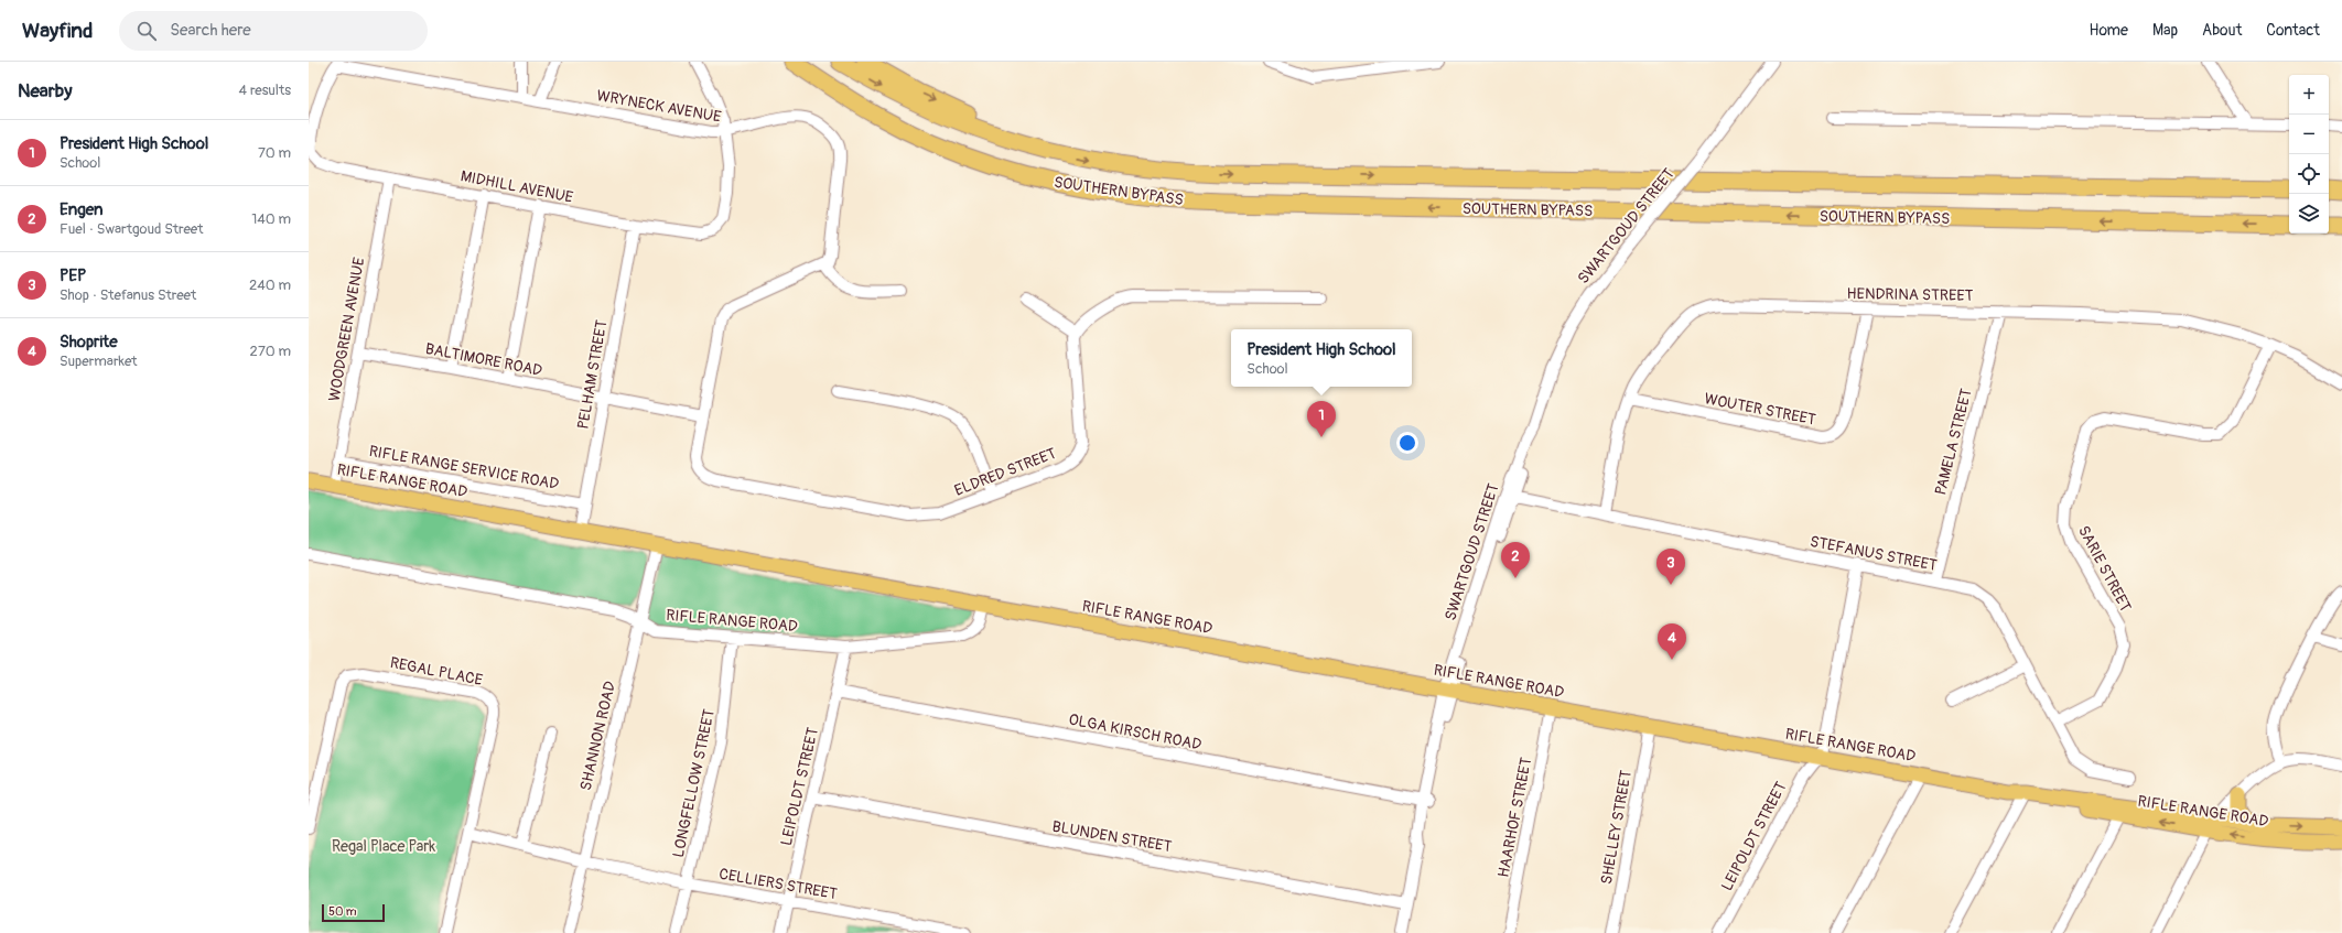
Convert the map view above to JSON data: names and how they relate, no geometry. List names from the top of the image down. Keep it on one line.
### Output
{"streets":{"highway":["SOUTHERN BYPASS"],"main road":["RIFLE RANGE ROAD"],"street":["WRYNECK AVENUE","MIDHILL AVENUE","SWARTGOUD STREET","HENDRINA STREET","WOODGREEN AVENUE","BALTIMORE ROAD","PELHAM STREET","WOUTER STREET","PAMELA STREET","RIFLE RANGE SERVICE ROAD","ELDRED STREET","STEFANUS STREET","SARIE STREET","REGAL PLACE","OLGA KIRSCH ROAD","SHANNON ROAD","LONGFELLOW STREET","LEIPOLDT STREET","HAARHOF STREET","SHELLEY STREET","BLUNDEN STREET","CELLIERS STREET"]},"crossings":[["WRYNECK AVENUE","MIDHILL AVENUE"],["MIDHILL AVENUE","WOODGREEN AVENUE"],["MIDHILL AVENUE","PELHAM STREET"],["SWARTGOUD STREET","RIFLE RANGE ROAD"],["SWARTGOUD STREET","STEFANUS STREET"],["SWARTGOUD STREET","OLGA KIRSCH ROAD"],["SWARTGOUD STREET","BLUNDEN STREET"],["HENDRINA STREET","WOUTER STREET"],["HENDRINA STREET","PAMELA STREET"],["HENDRINA STREET","STEFANUS STREET"],["HENDRINA STREET","SARIE STREET"],["WOODGREEN AVENUE","BALTIMORE ROAD"],["WOODGREEN AVENUE","RIFLE RANGE SERVICE ROAD"],["WOODGREEN AVENUE","RIFLE RANGE ROAD"],["BALTIMORE ROAD","PELHAM STREET"],["BALTIMORE ROAD","ELDRED STREET"],["PELHAM STREET","RIFLE RANGE SERVICE ROAD"],["PELHAM STREET","RIFLE RANGE ROAD"],["PAMELA STREET","STEFANUS STREET"],["RIFLE RANGE ROAD","SHANNON ROAD"],["RIFLE RANGE ROAD","LONGFELLOW STREET"],["RIFLE RANGE ROAD","LEIPOLDT STREET"],["RIFLE RANGE ROAD","HAARHOF STREET"],["RIFLE RANGE ROAD","SHELLEY STREET"],["STEFANUS STREET","SARIE STREET"],["STEFANUS STREET","LEIPOLDT STREET"],["REGAL PLACE","CELLIERS STREET"],["OLGA KIRSCH ROAD","LEIPOLDT STREET"],["SHANNON ROAD","CELLIERS STREET"],["LONGFELLOW STREET","CELLIERS STREET"],["LEIPOLDT STREET","BLUNDEN STREET"],["LEIPOLDT STREET","CELLIERS STREET"]],"parks":["Regal Place Park"],"scale_bar":"50 m","page":{"header":"Wayfind","search":"Search here","nav":["Home","Map","About","Contact"],"heading":["Nearby","4 results"],"map_buttons":["+","−"],"list":[{"mark":"1","name":"President High School","note":"School","value":"70 m"},{"mark":"2","name":"Engen","note":"Fuel · Swartgoud Street","value":"140 m"},{"mark":"3","name":"PEP","note":"Shop · Stefanus Street","value":"240 m"},{"mark":"4","name":"Shoprite","note":"Supermarket","value":"270 m"}],"popup":["President High School","School"],"pins":["1","2","3","4"],"scale":"50 m"}}
